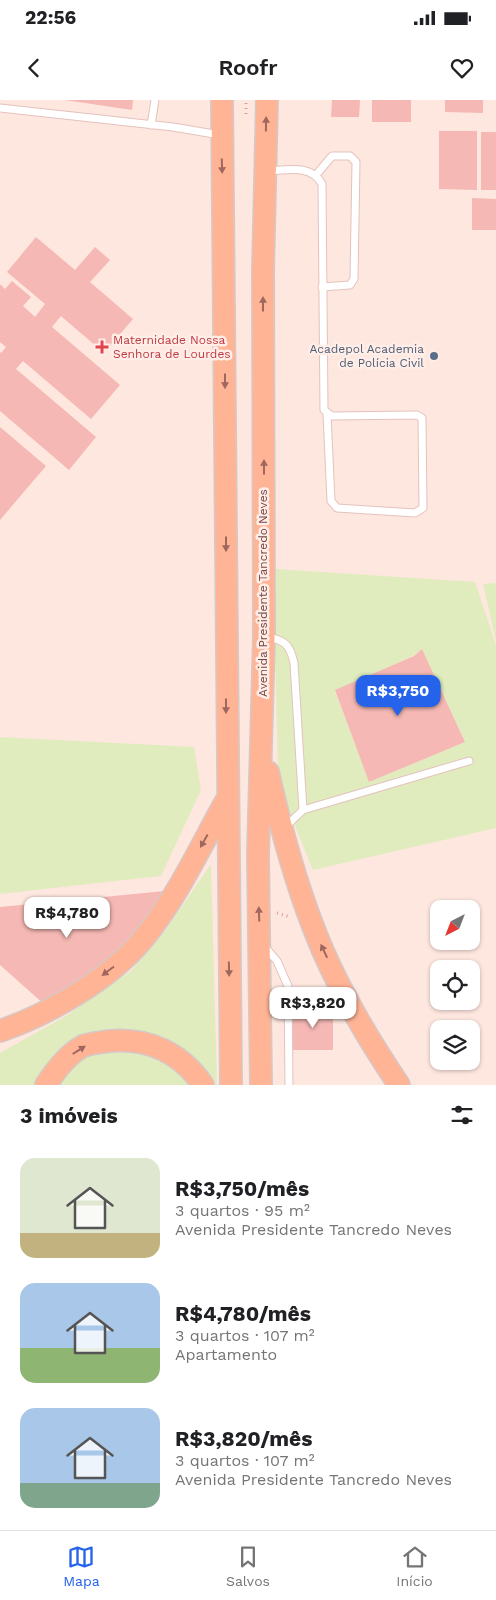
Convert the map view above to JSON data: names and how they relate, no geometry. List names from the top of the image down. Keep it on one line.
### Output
{"streets":{"main road":["Avenida Presidente Tancredo Neves"]},"places":{"health":["Maternidade Nossa Senhora de Lourdes"],"other":["Acadepol Academia de Polícia Civil"]},"north":"bottom left","page":{"status":"22:56","header":"Roofr","price":["R$3,750","R$4,780","R$3,820"],"heading":"3 imóveis","list":[{"name":"R$3,750/mês","note":"3 quartos · 95 m² · Avenida Presidente Tancredo Neves"},{"name":"R$4,780/mês","note":"3 quartos · 107 m² · Apartamento"},{"name":"R$3,820/mês","note":"3 quartos · 107 m² · Avenida Presidente Tancredo Neves"}],"tabs":["Mapa","Salvos","Início"]}}
